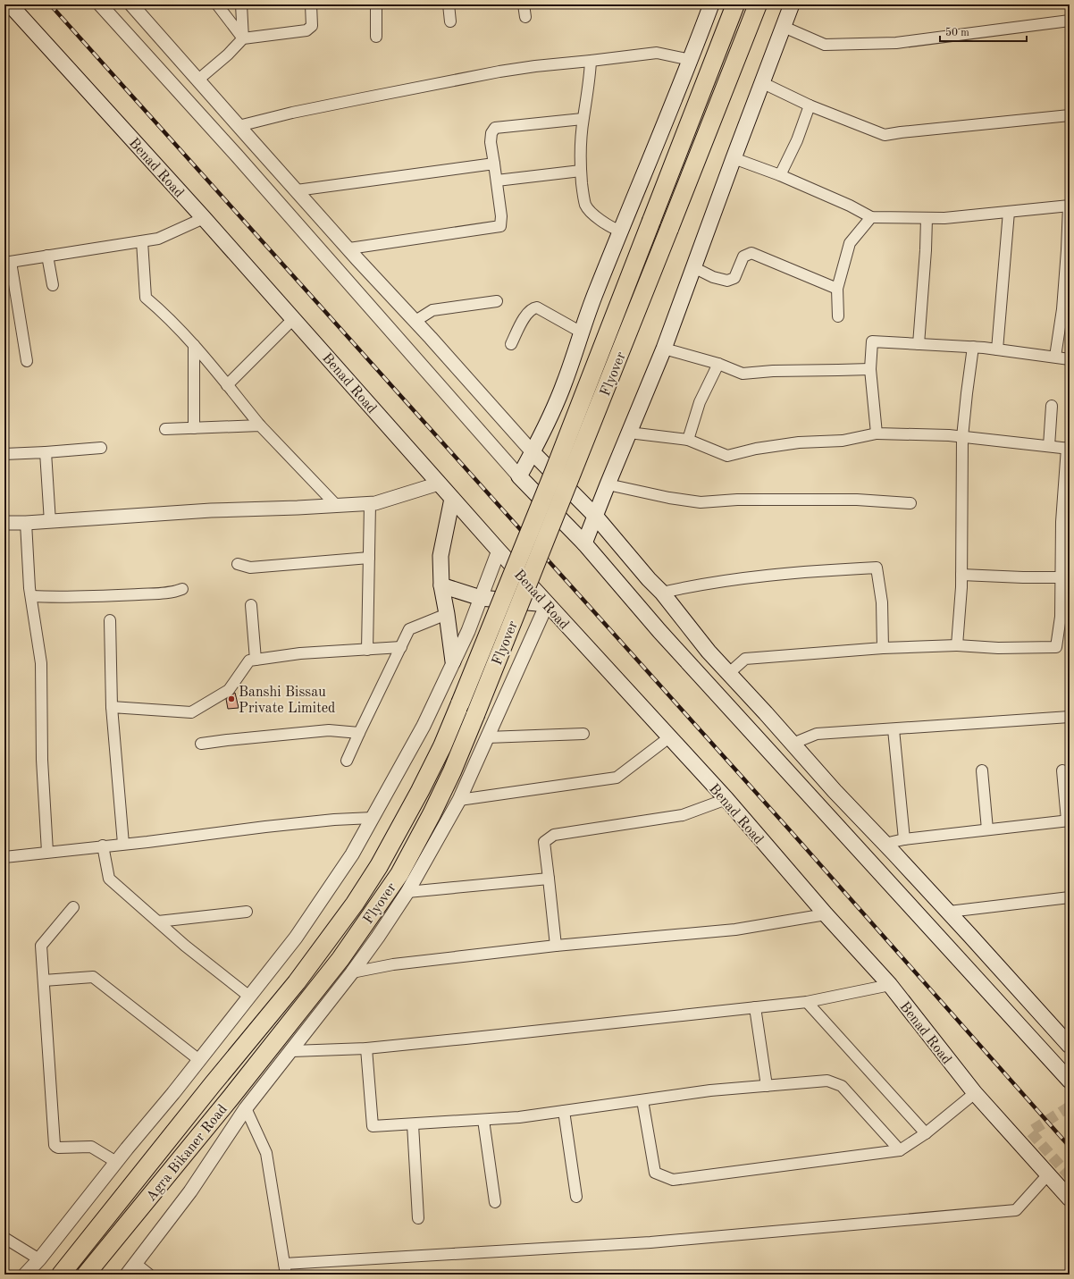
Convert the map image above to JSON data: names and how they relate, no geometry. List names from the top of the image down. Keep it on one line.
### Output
{"streets":{"highway":["Flyover","Agra Bikaner Road"],"main road":["Benad Road"]},"crossings":[["Flyover","Agra Bikaner Road"]],"places":["Banshi Bissau Private Limited"],"scale_bar":"50 m"}
